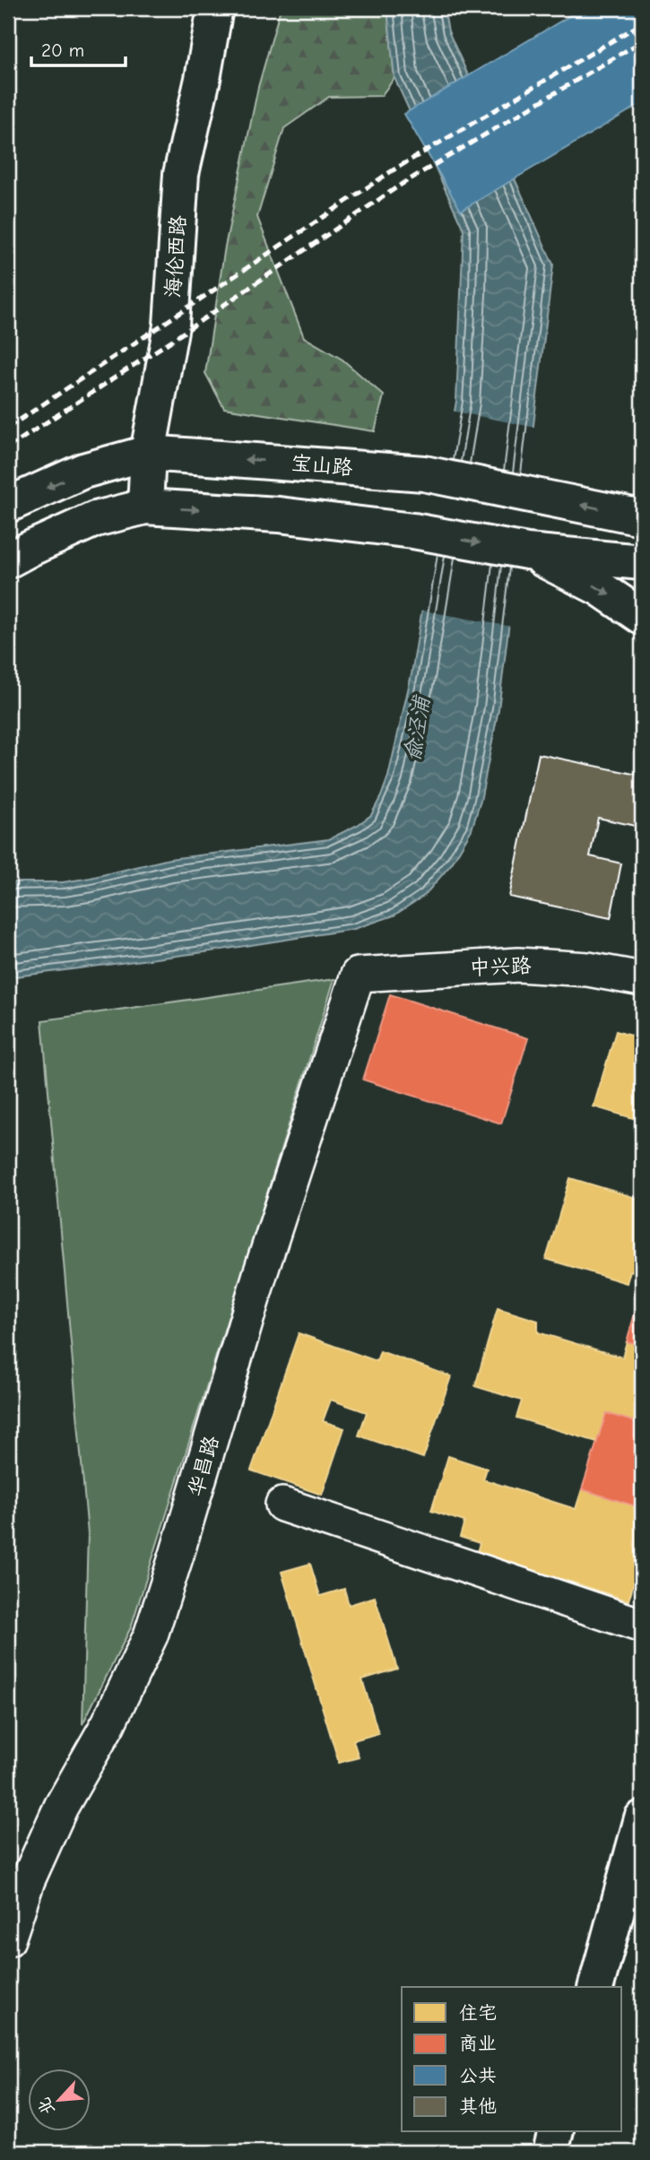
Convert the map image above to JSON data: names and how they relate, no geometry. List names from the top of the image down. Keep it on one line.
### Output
{"streets":{"main road":["海伦西路","宝山路"],"street":["中兴路","华昌路"]},"crossings":[["海伦西路","宝山路"],["中兴路","华昌路"]],"water":["俞泾浦"],"legend":["住宅","商业","公共","其他"],"scale_bar":"20 m","north":"bottom left"}
